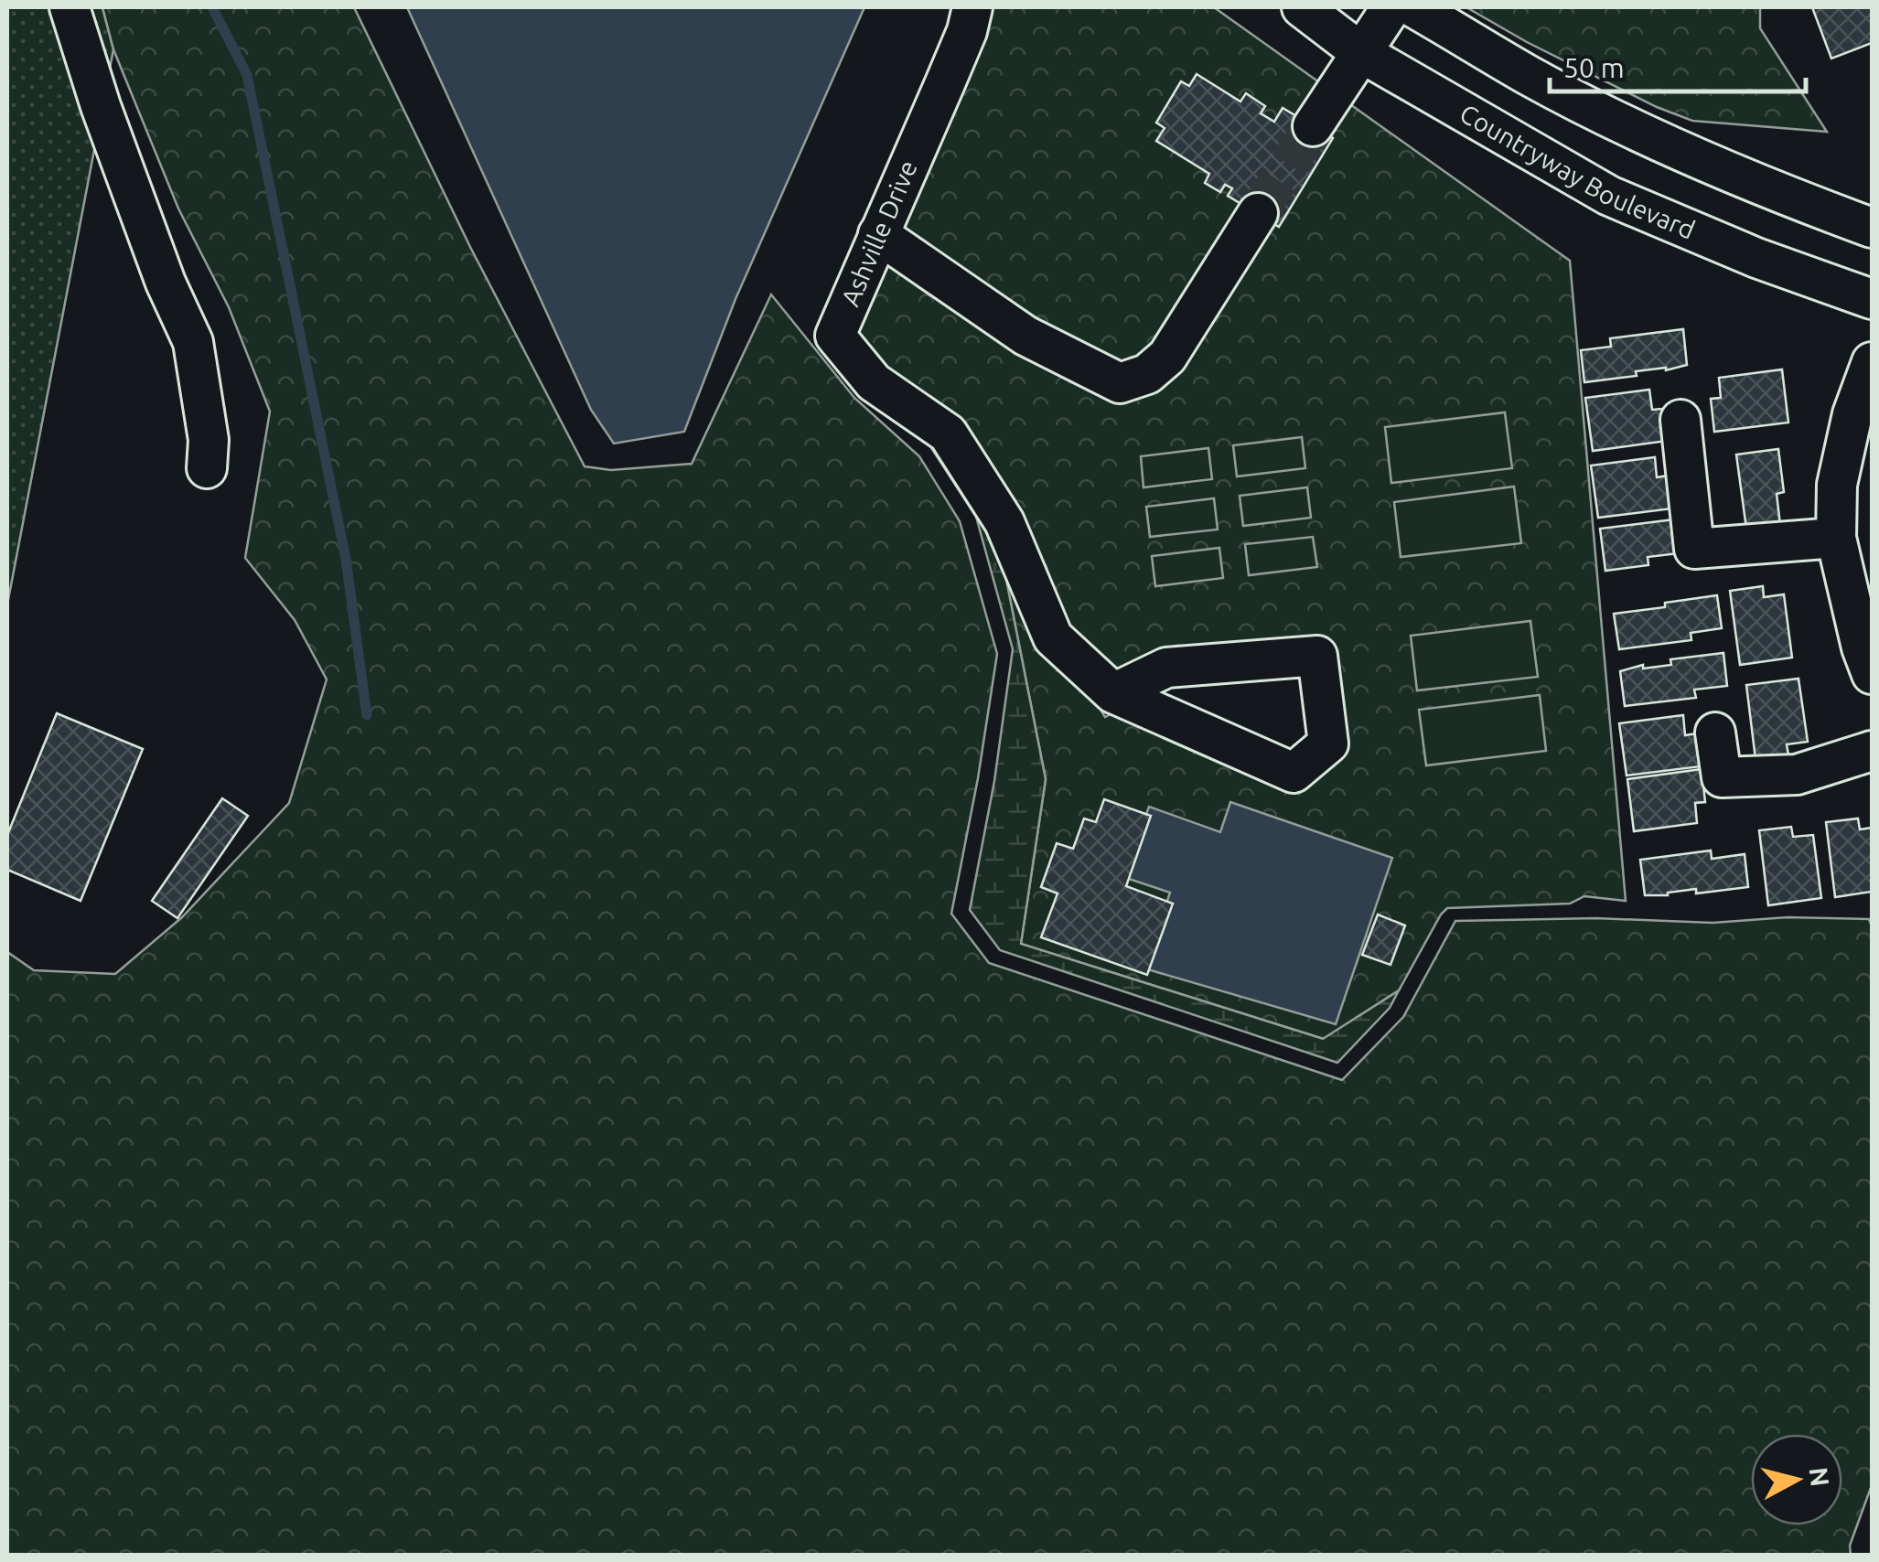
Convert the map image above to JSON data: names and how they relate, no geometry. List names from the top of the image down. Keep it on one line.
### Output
{"streets":{"street":["Countryway Boulevard","Ashville Drive"]},"scale_bar":"50 m","north":"right"}
